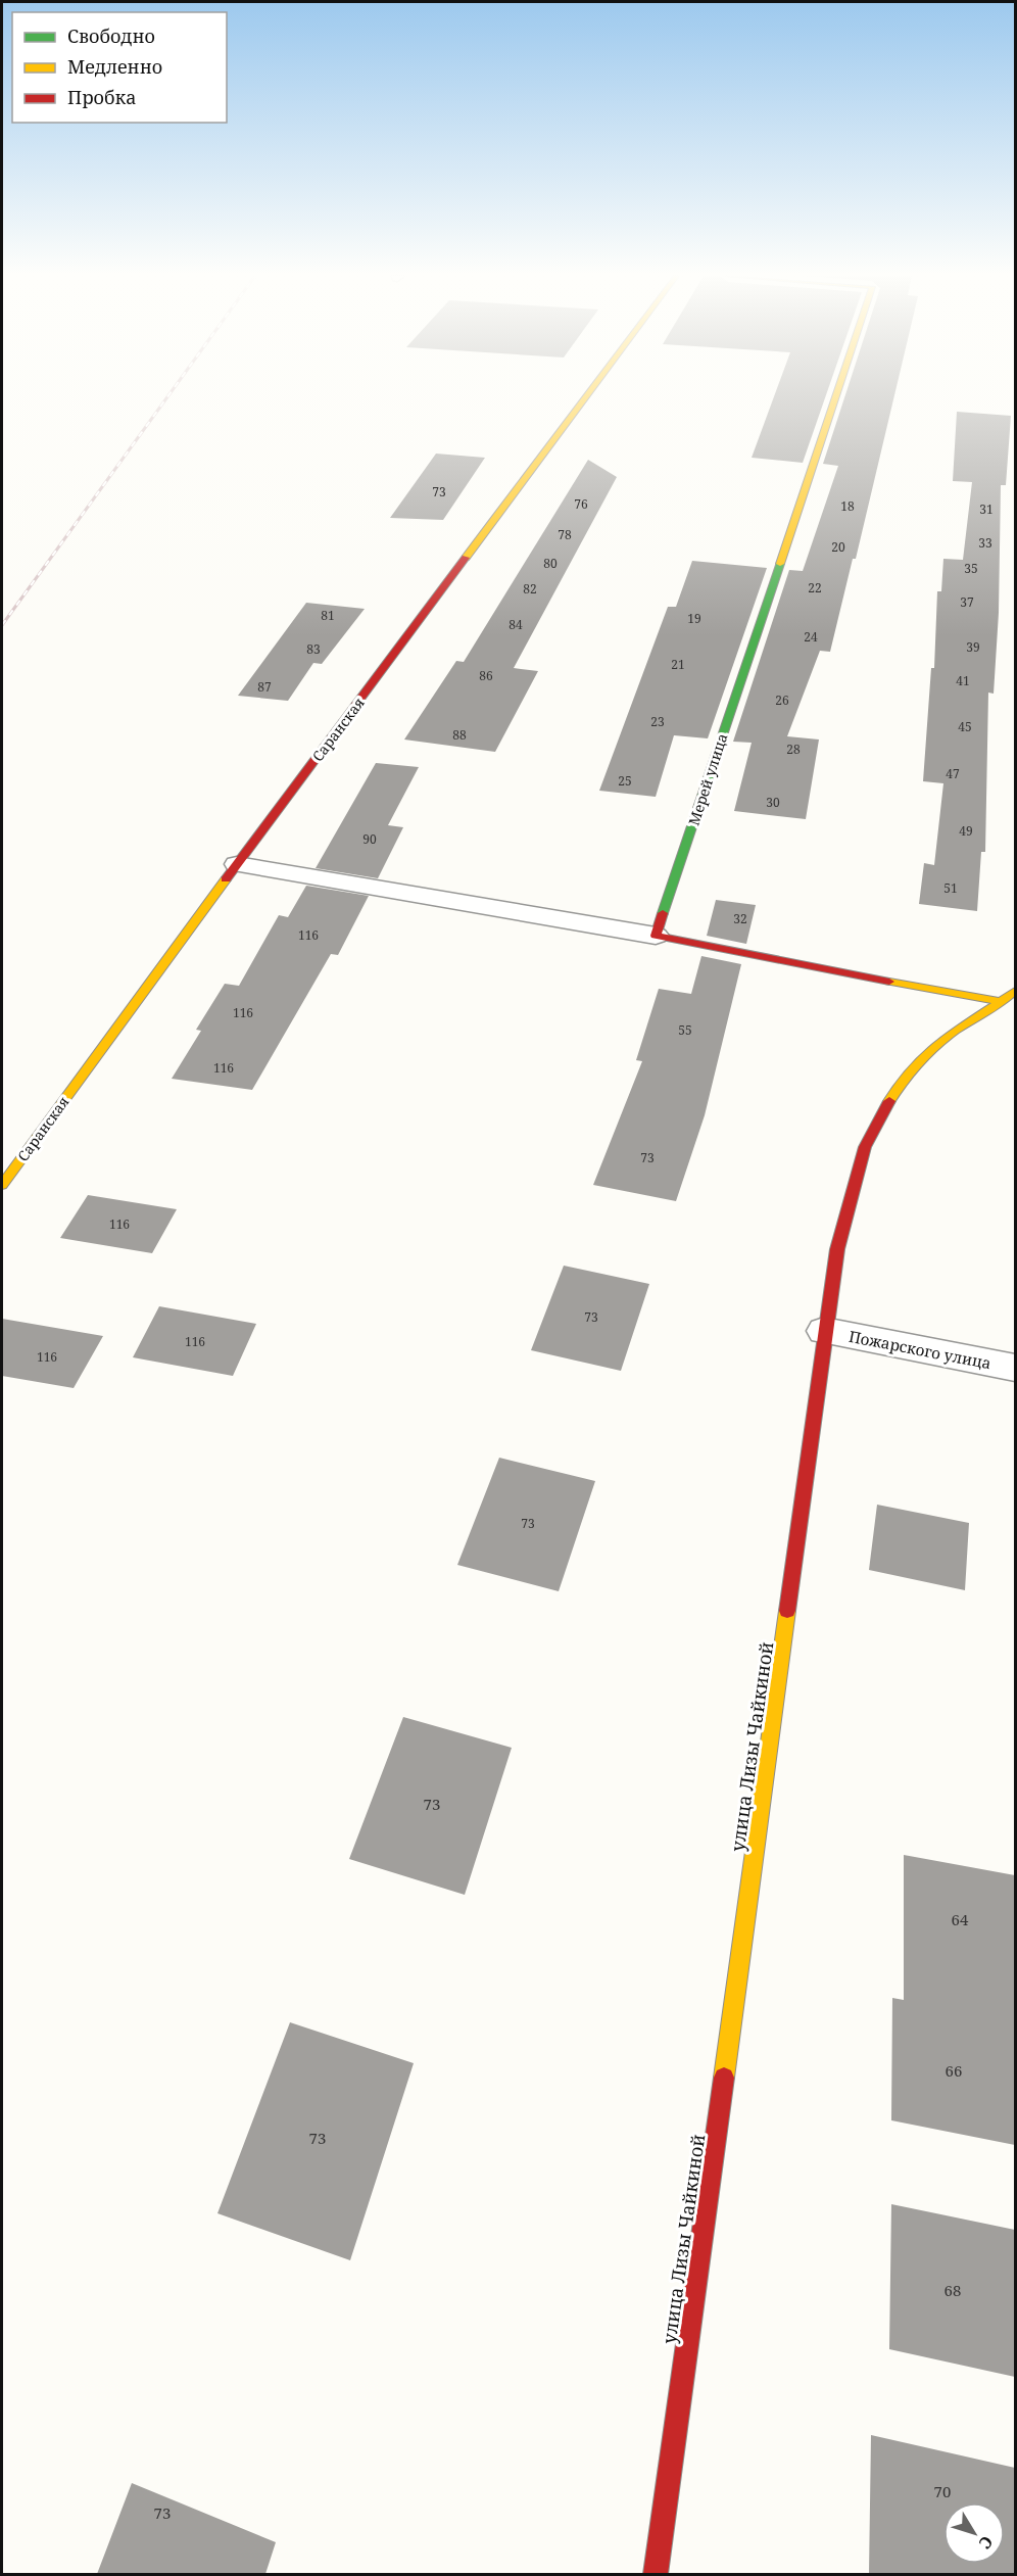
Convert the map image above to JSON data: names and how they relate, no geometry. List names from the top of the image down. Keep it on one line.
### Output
{"streets":{"street":["Саранская","Мерей улица","Пожарского улица","улица Лизы Чайкиной"]},"crossings":[["Пожарского улица","улица Лизы Чайкиной"]],"house_numbers":["73","76","18","31","78","33","20","80","35","22","82","37","81","19","84","24","39","83","21","86","41","87","26","23","45","88","28","47","25","30","49","90","51","32","116","116","55","116","73","116","73","116","116","73","73","64","66","73","68","70","73"],"legend":["Свободно","Медленно","Пробка"],"north":"bottom right"}
